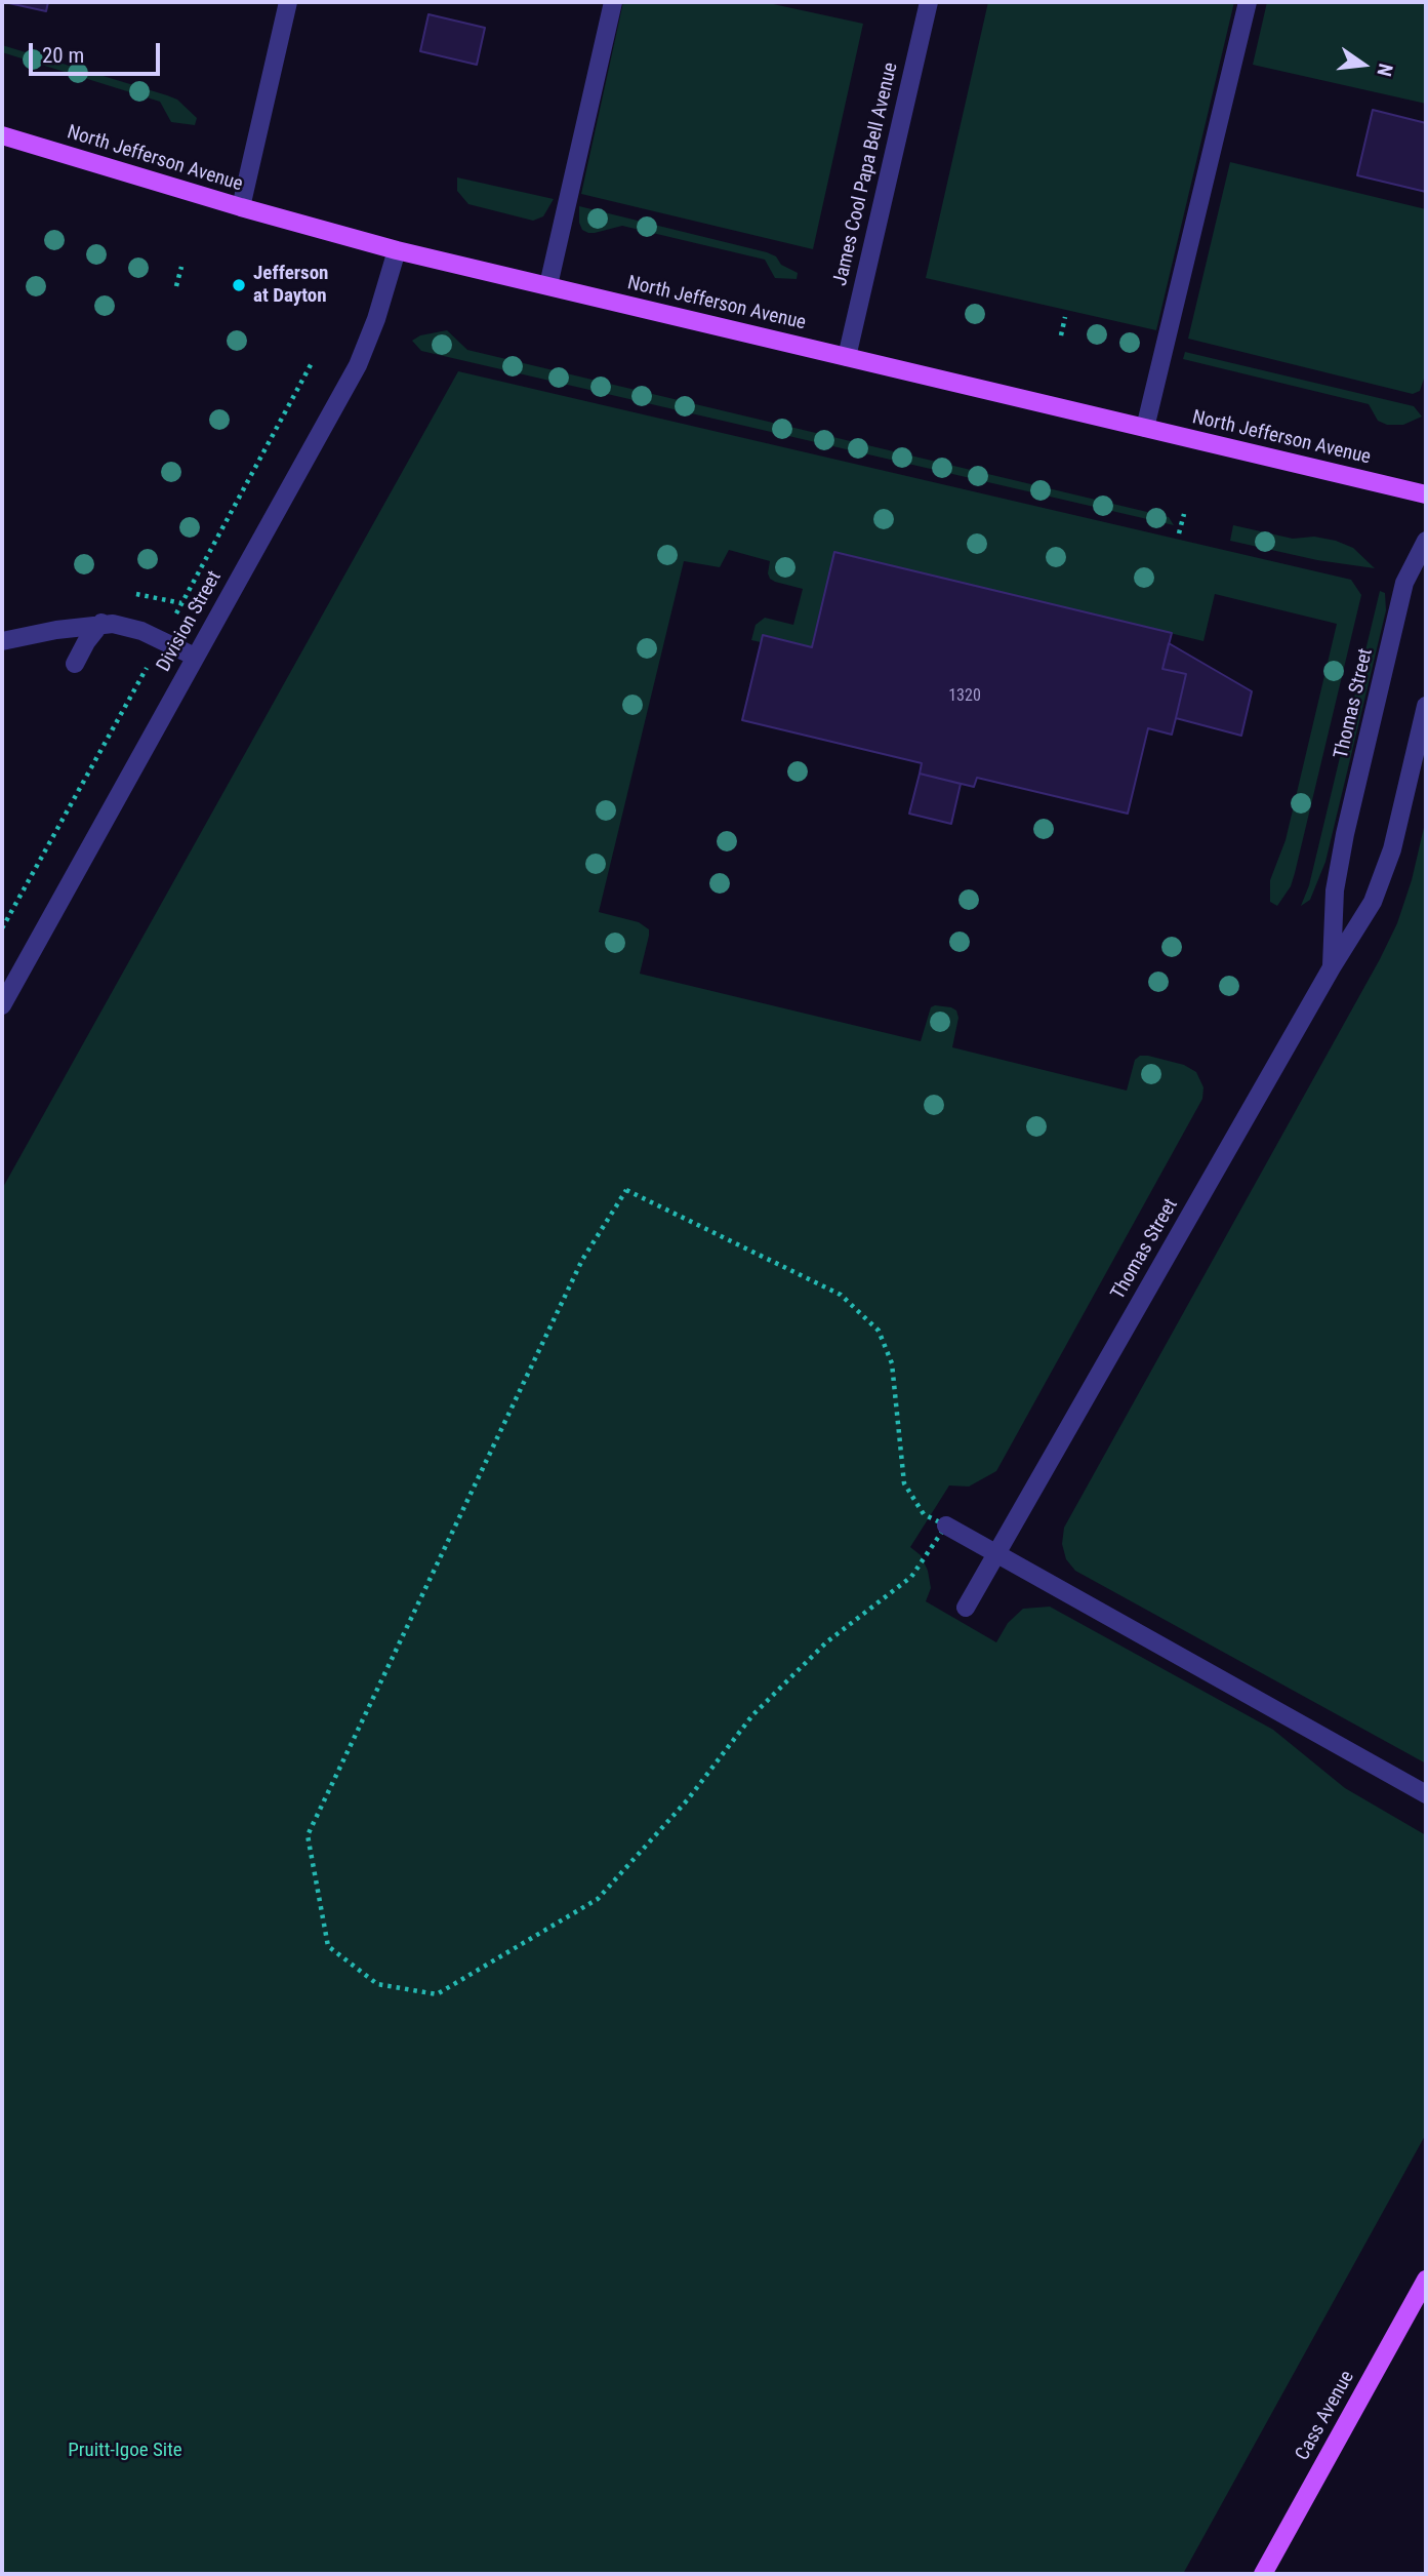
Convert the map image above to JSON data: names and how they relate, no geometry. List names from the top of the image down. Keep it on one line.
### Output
{"streets":{"main road":["North Jefferson Avenue","Cass Avenue"],"street":["James Cool Papa Bell Avenue","Division Street","Thomas Street"]},"crossings":[["North Jefferson Avenue","James Cool Papa Bell Avenue"],["North Jefferson Avenue","Division Street"]],"parks":["Pruitt-Igoe Site"],"places":["Jefferson at Dayton"],"house_numbers":["1320"],"scale_bar":"20 m","north":"right"}
